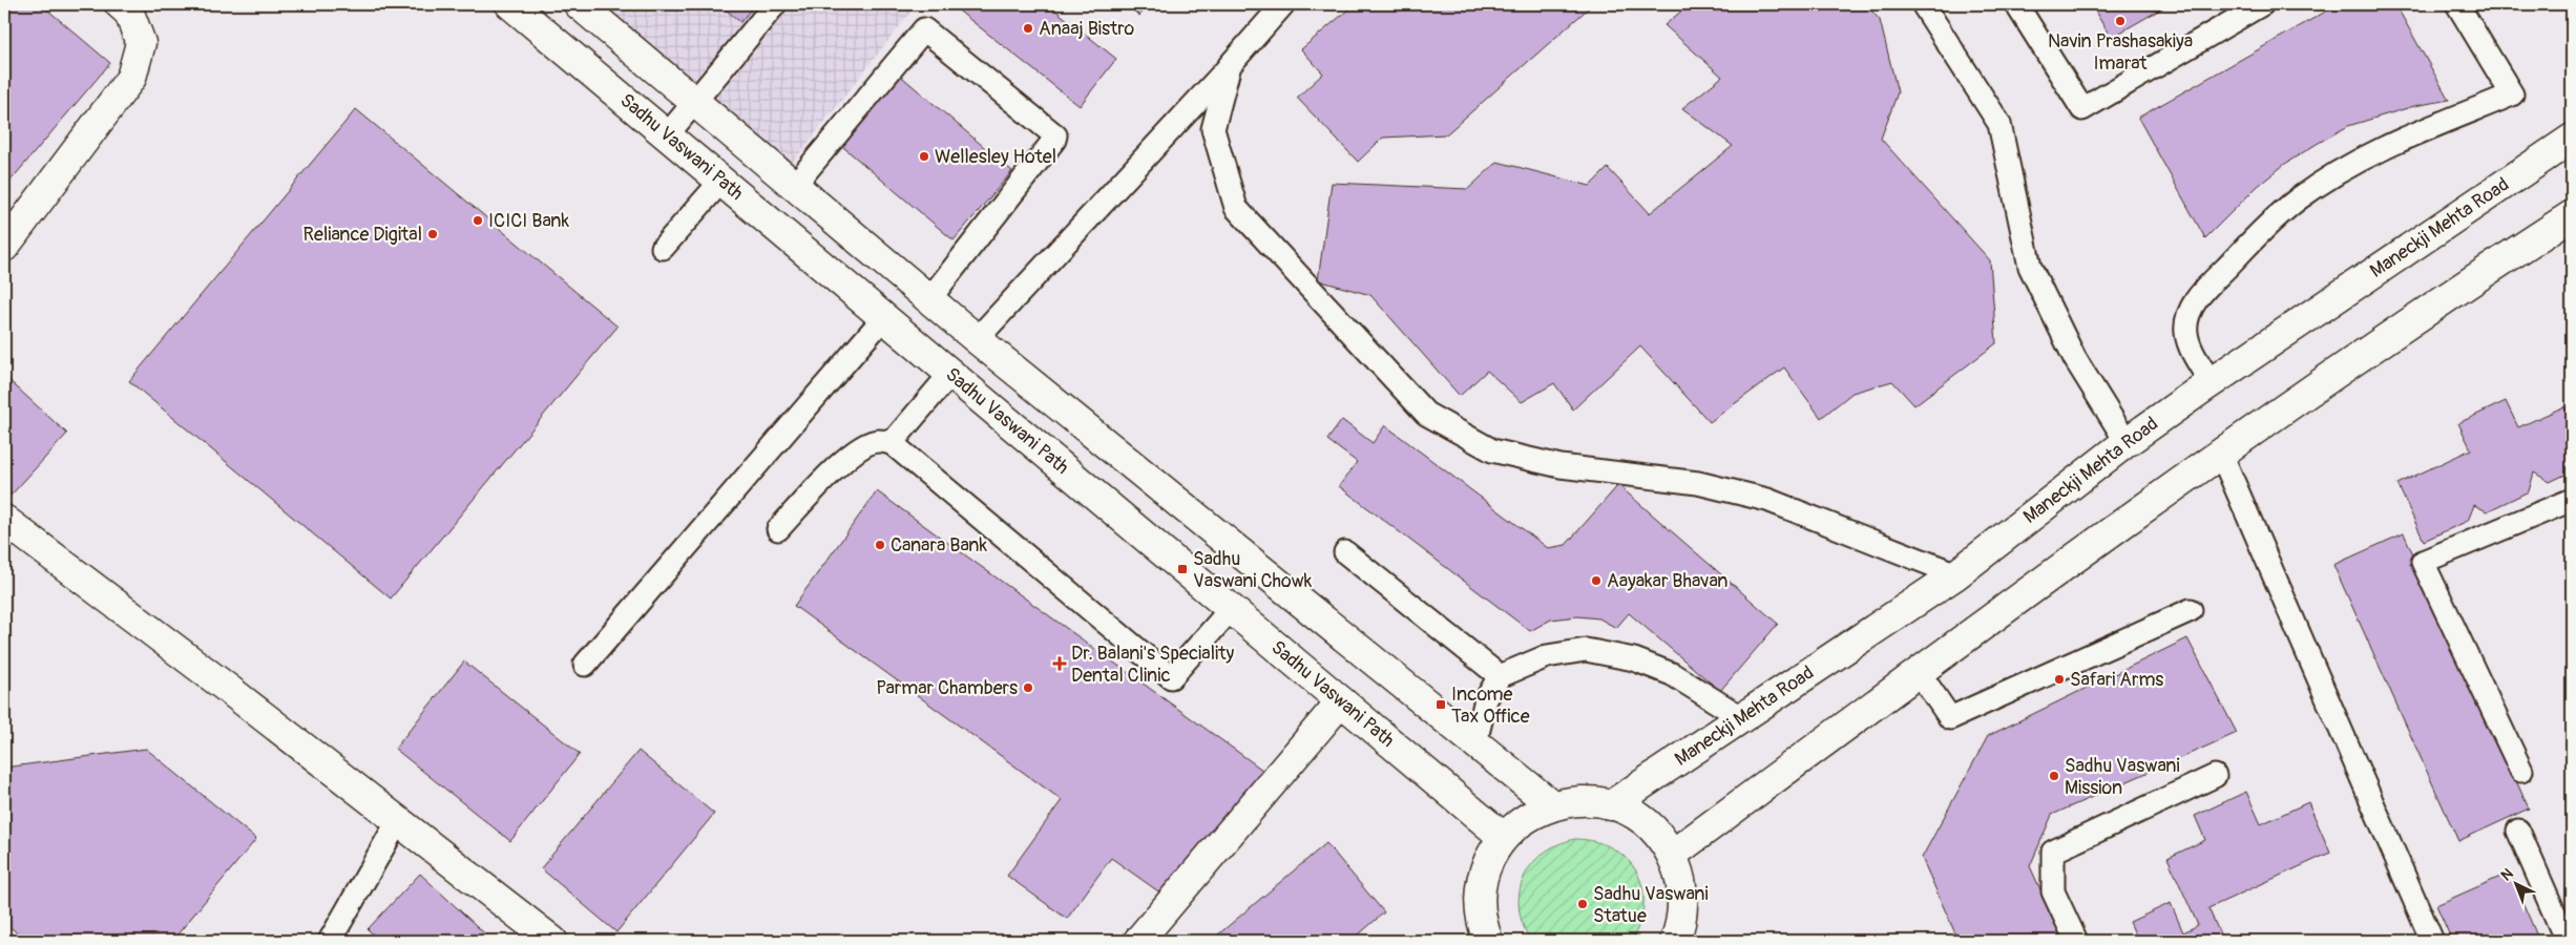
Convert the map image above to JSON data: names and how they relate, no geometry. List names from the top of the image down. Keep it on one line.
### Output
{"streets":{"main road":["Sadhu Vaswani Path","Maneckji Mehta Road"]},"places":{"other":["Navin Prashasakiya Imarat","Anaaj Bistro","Wellesley Hotel","ICICI Bank","Reliance Digital","Canara Bank","Aayakar Bhavan","Safari Arms","Parmar Chambers","Sadhu Vaswani Mission","Sadhu Vaswani Statue"],"transit":["Sadhu Vaswani Chowk","Income Tax Office"],"health":["Dr. Balani's Speciality Dental Clinic"]},"north":"top left"}
